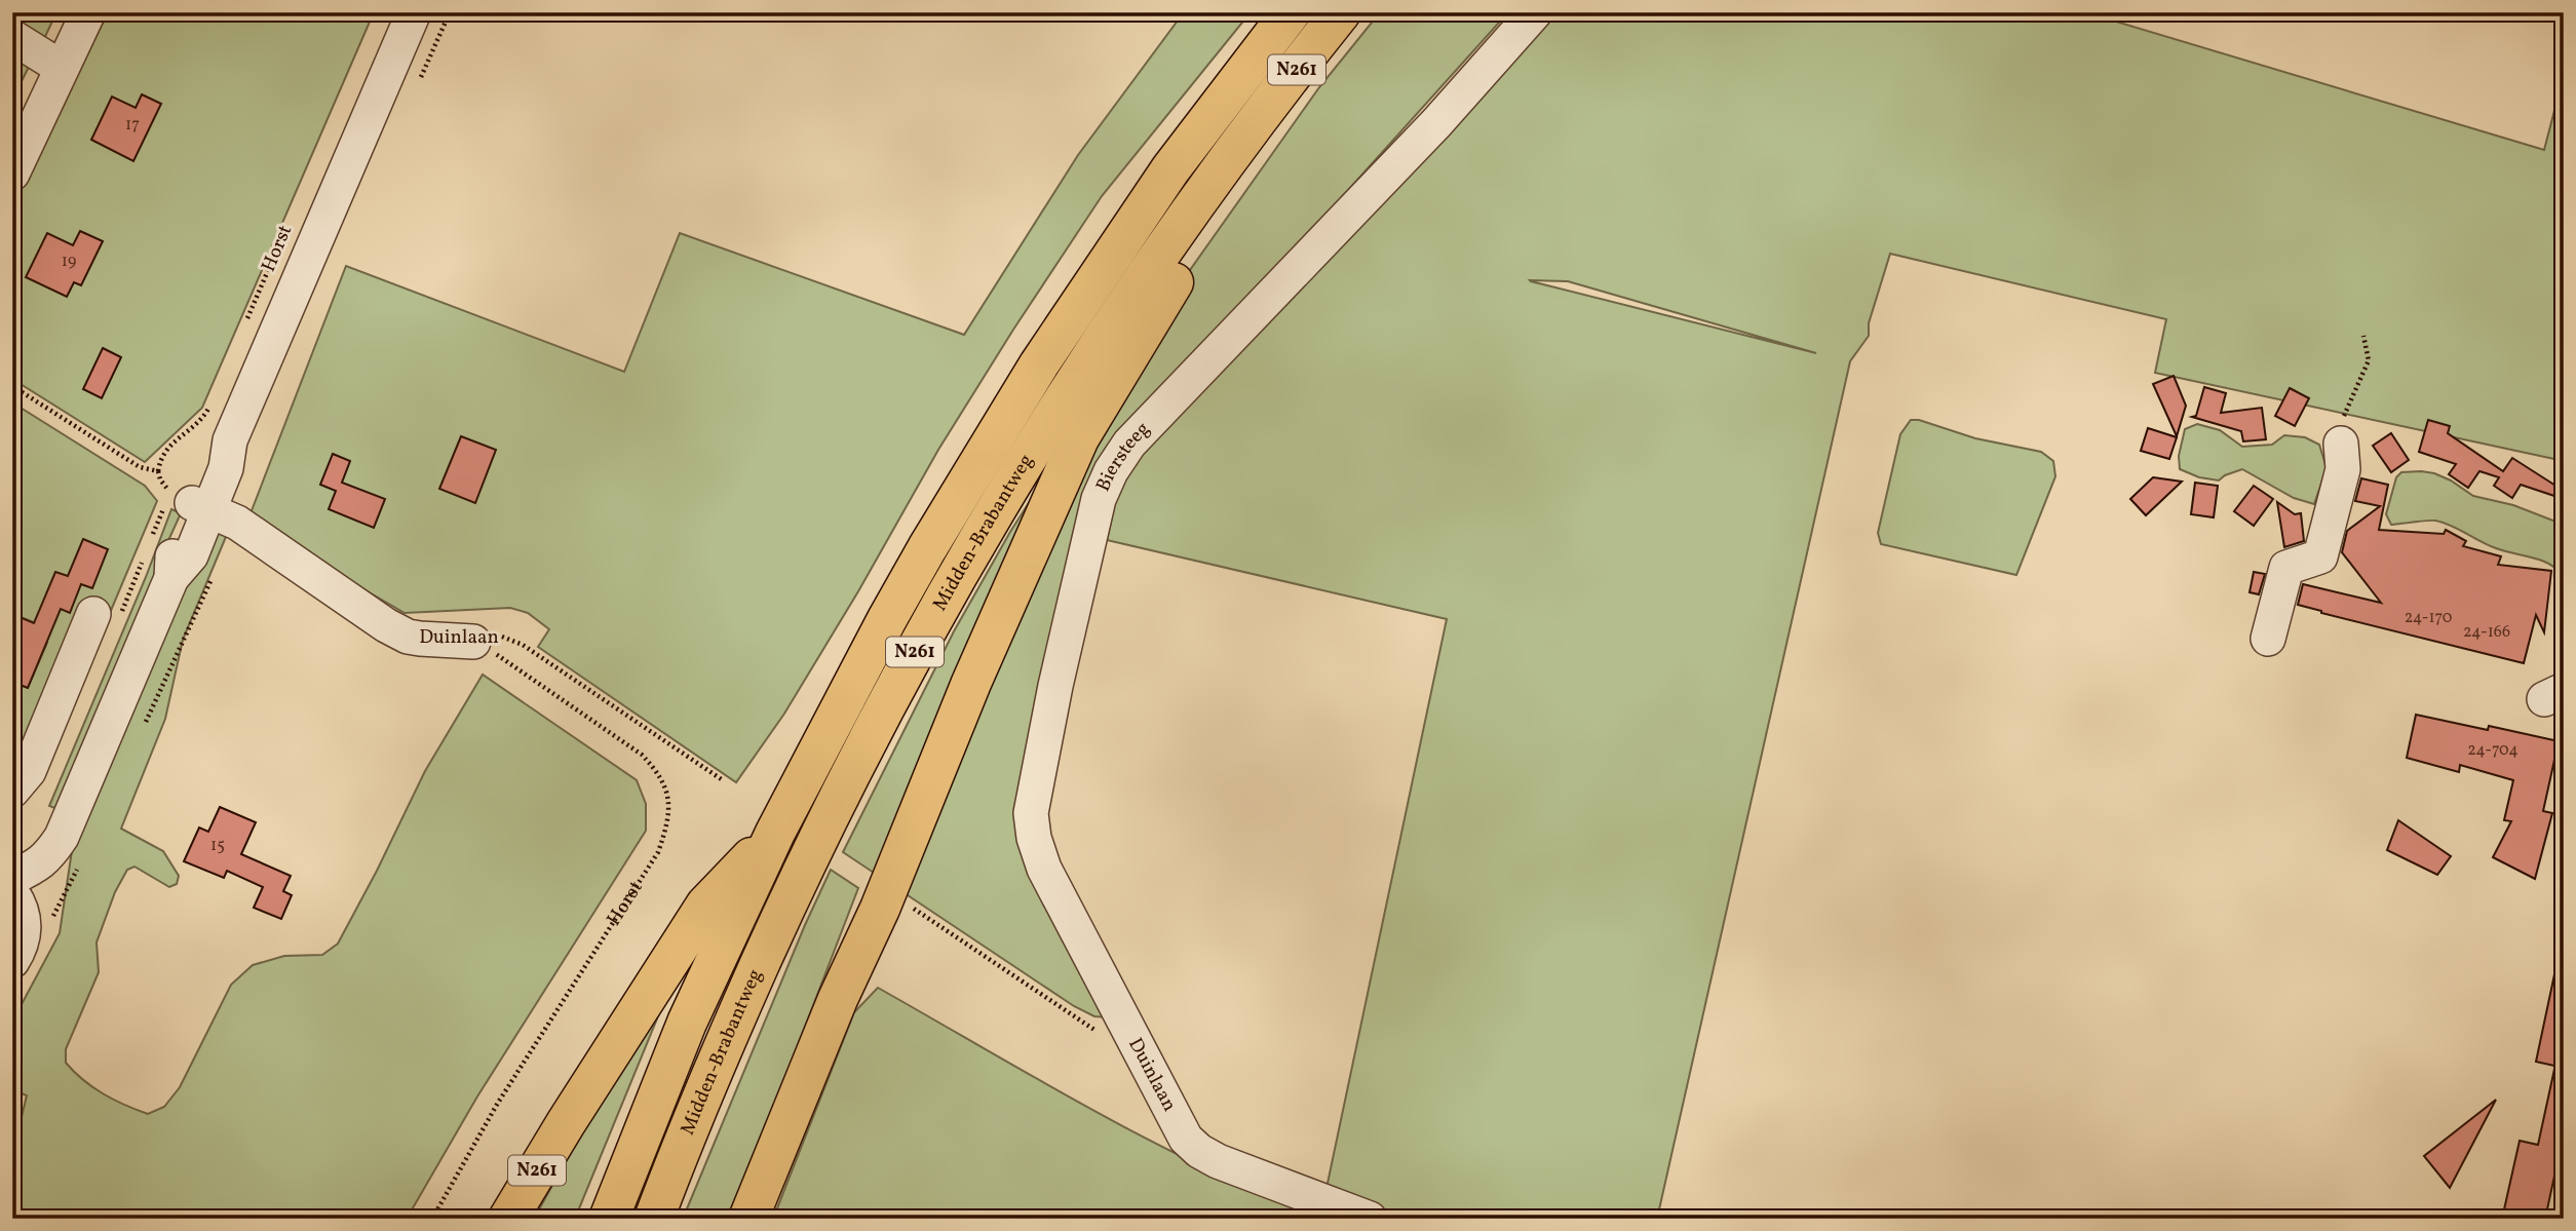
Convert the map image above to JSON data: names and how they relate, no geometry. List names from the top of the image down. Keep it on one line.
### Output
{"streets":{"highway":["N261","Midden-Brabantweg"],"street":["Horst","Biersteeg","Duinlaan"]},"crossings":[["N261","Midden-Brabantweg"],["Horst","Duinlaan"],["Biersteeg","Duinlaan"]],"house_numbers":["17","19","24-170","24-166","24-704","15"]}
